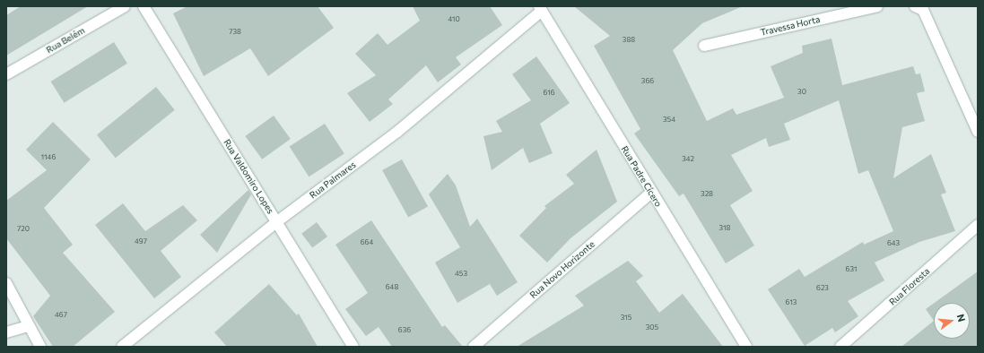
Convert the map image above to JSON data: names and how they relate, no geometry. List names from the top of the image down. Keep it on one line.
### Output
{"streets":{"street":["Travessa Horta","Rua Belém","Rua Valdomiro Lopes","Rua Padre Cícero","Rua Palmares","Rua Novo Horizonte","Rua Floresta"]},"crossings":[["Rua Valdomiro Lopes","Rua Palmares"],["Rua Padre Cícero","Rua Palmares"],["Rua Padre Cícero","Rua Novo Horizonte"]],"house_numbers":["410","738","388","366","30","616","354","1146","342","328","318","720","497","664","643","631","453","648","623","613","467","315","305","636"],"north":"right"}
